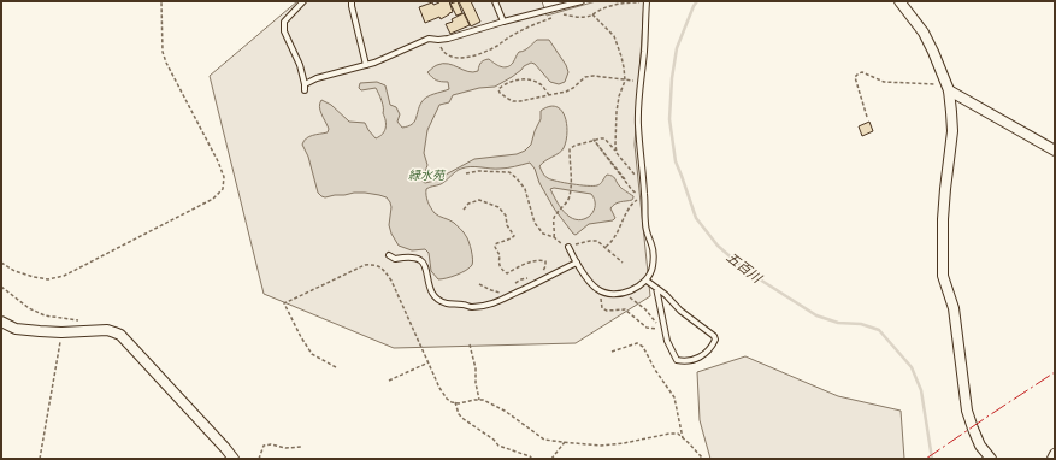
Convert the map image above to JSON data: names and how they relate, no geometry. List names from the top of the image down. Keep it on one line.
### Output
{"water":["五百川"],"parks":["緑水苑"]}
